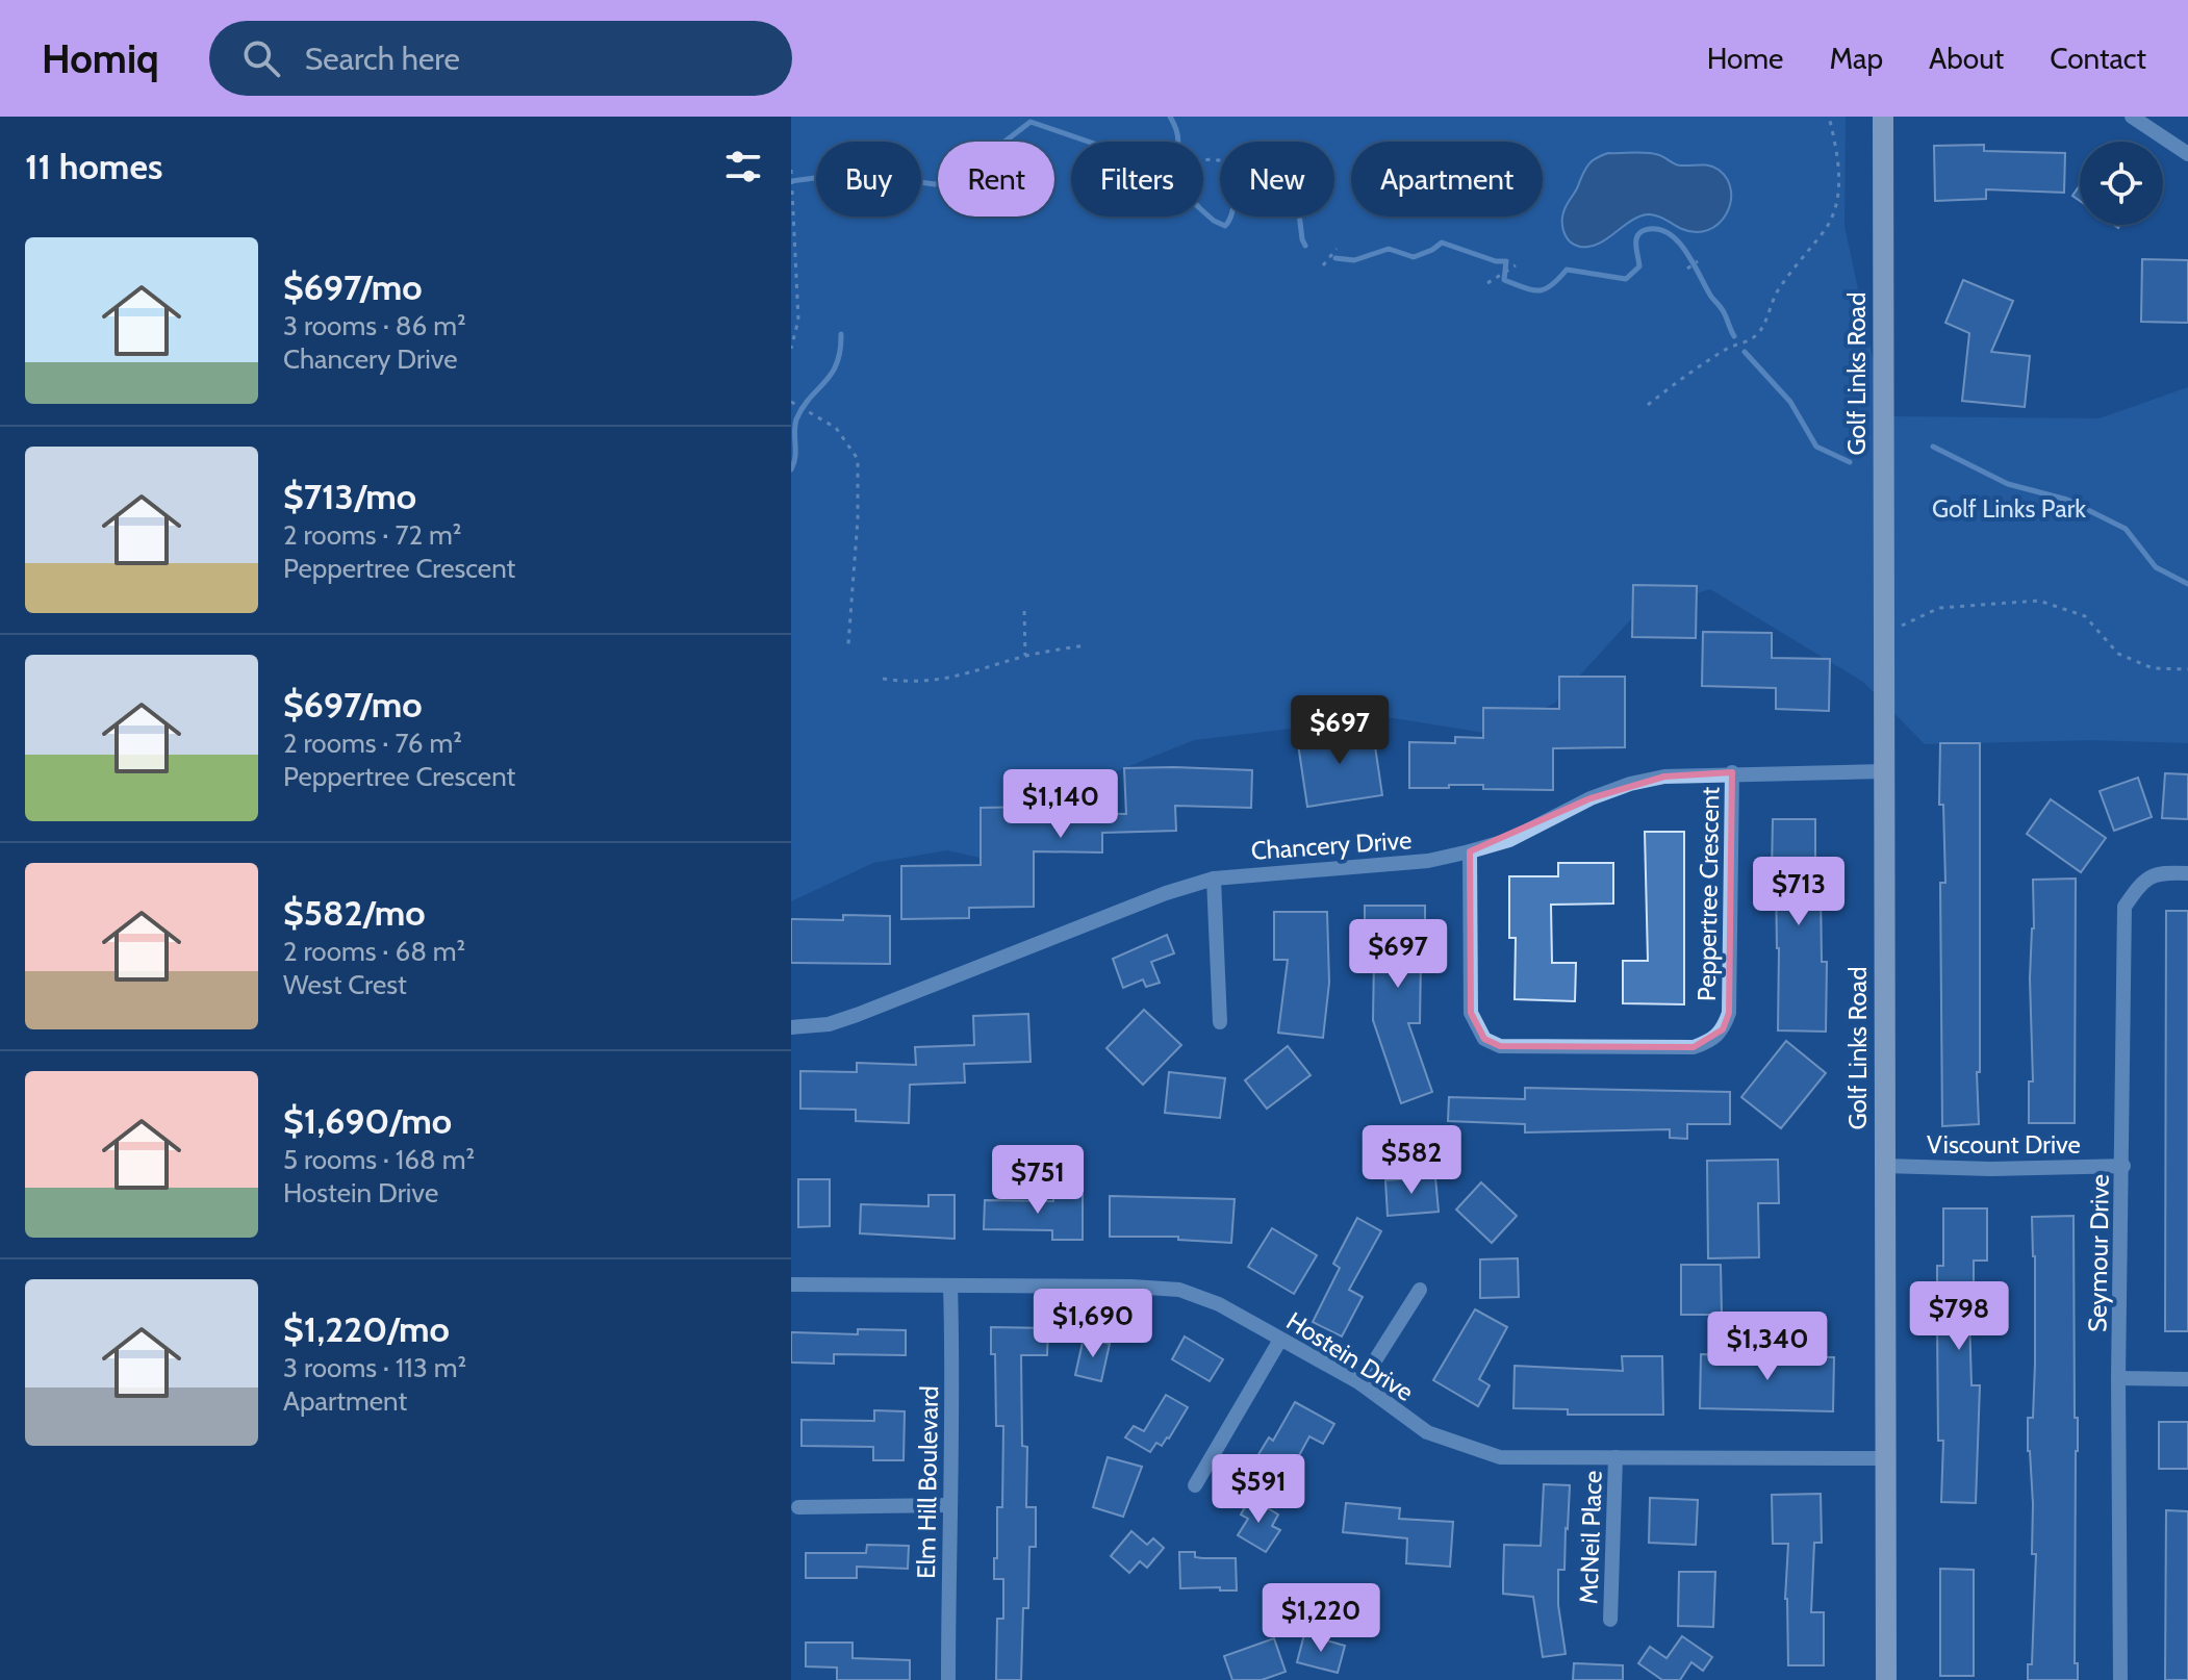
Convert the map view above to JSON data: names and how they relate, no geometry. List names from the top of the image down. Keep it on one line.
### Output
{"streets":{"main road":["Golf Links Road"],"street":["Chancery Drive","Peppertree Crescent","Viscount Drive","Seymour Drive","Hostein Drive","Elm Hill Boulevard","McNeil Place"]},"crossings":[["Golf Links Road","Chancery Drive"],["Golf Links Road","Viscount Drive"],["Golf Links Road","Hostein Drive"],["Chancery Drive","Peppertree Crescent"],["Viscount Drive","Seymour Drive"],["Hostein Drive","Elm Hill Boulevard"],["Hostein Drive","McNeil Place"]],"parks":["Golf Links Park"],"page":{"header":"Homiq","search":"Search here","nav":["Home","Map","About","Contact"],"heading":"11 homes","chip":["Buy","Rent","Filters","New","Apartment"],"list":[{"name":"$697/mo","note":"3 rooms · 86 m² · Chancery Drive"},{"name":"$713/mo","note":"2 rooms · 72 m² · Peppertree Crescent"},{"name":"$697/mo","note":"2 rooms · 76 m² · Peppertree Crescent"},{"name":"$582/mo","note":"2 rooms · 68 m² · West Crest"},{"name":"$1,690/mo","note":"5 rooms · 168 m² · Hostein Drive"},{"name":"$1,220/mo","note":"3 rooms · 113 m² · Apartment"}],"price":["$697","$1,140","$713","$697","$582","$751","$798","$1,690","$1,340","$591","$1,220"]}}
